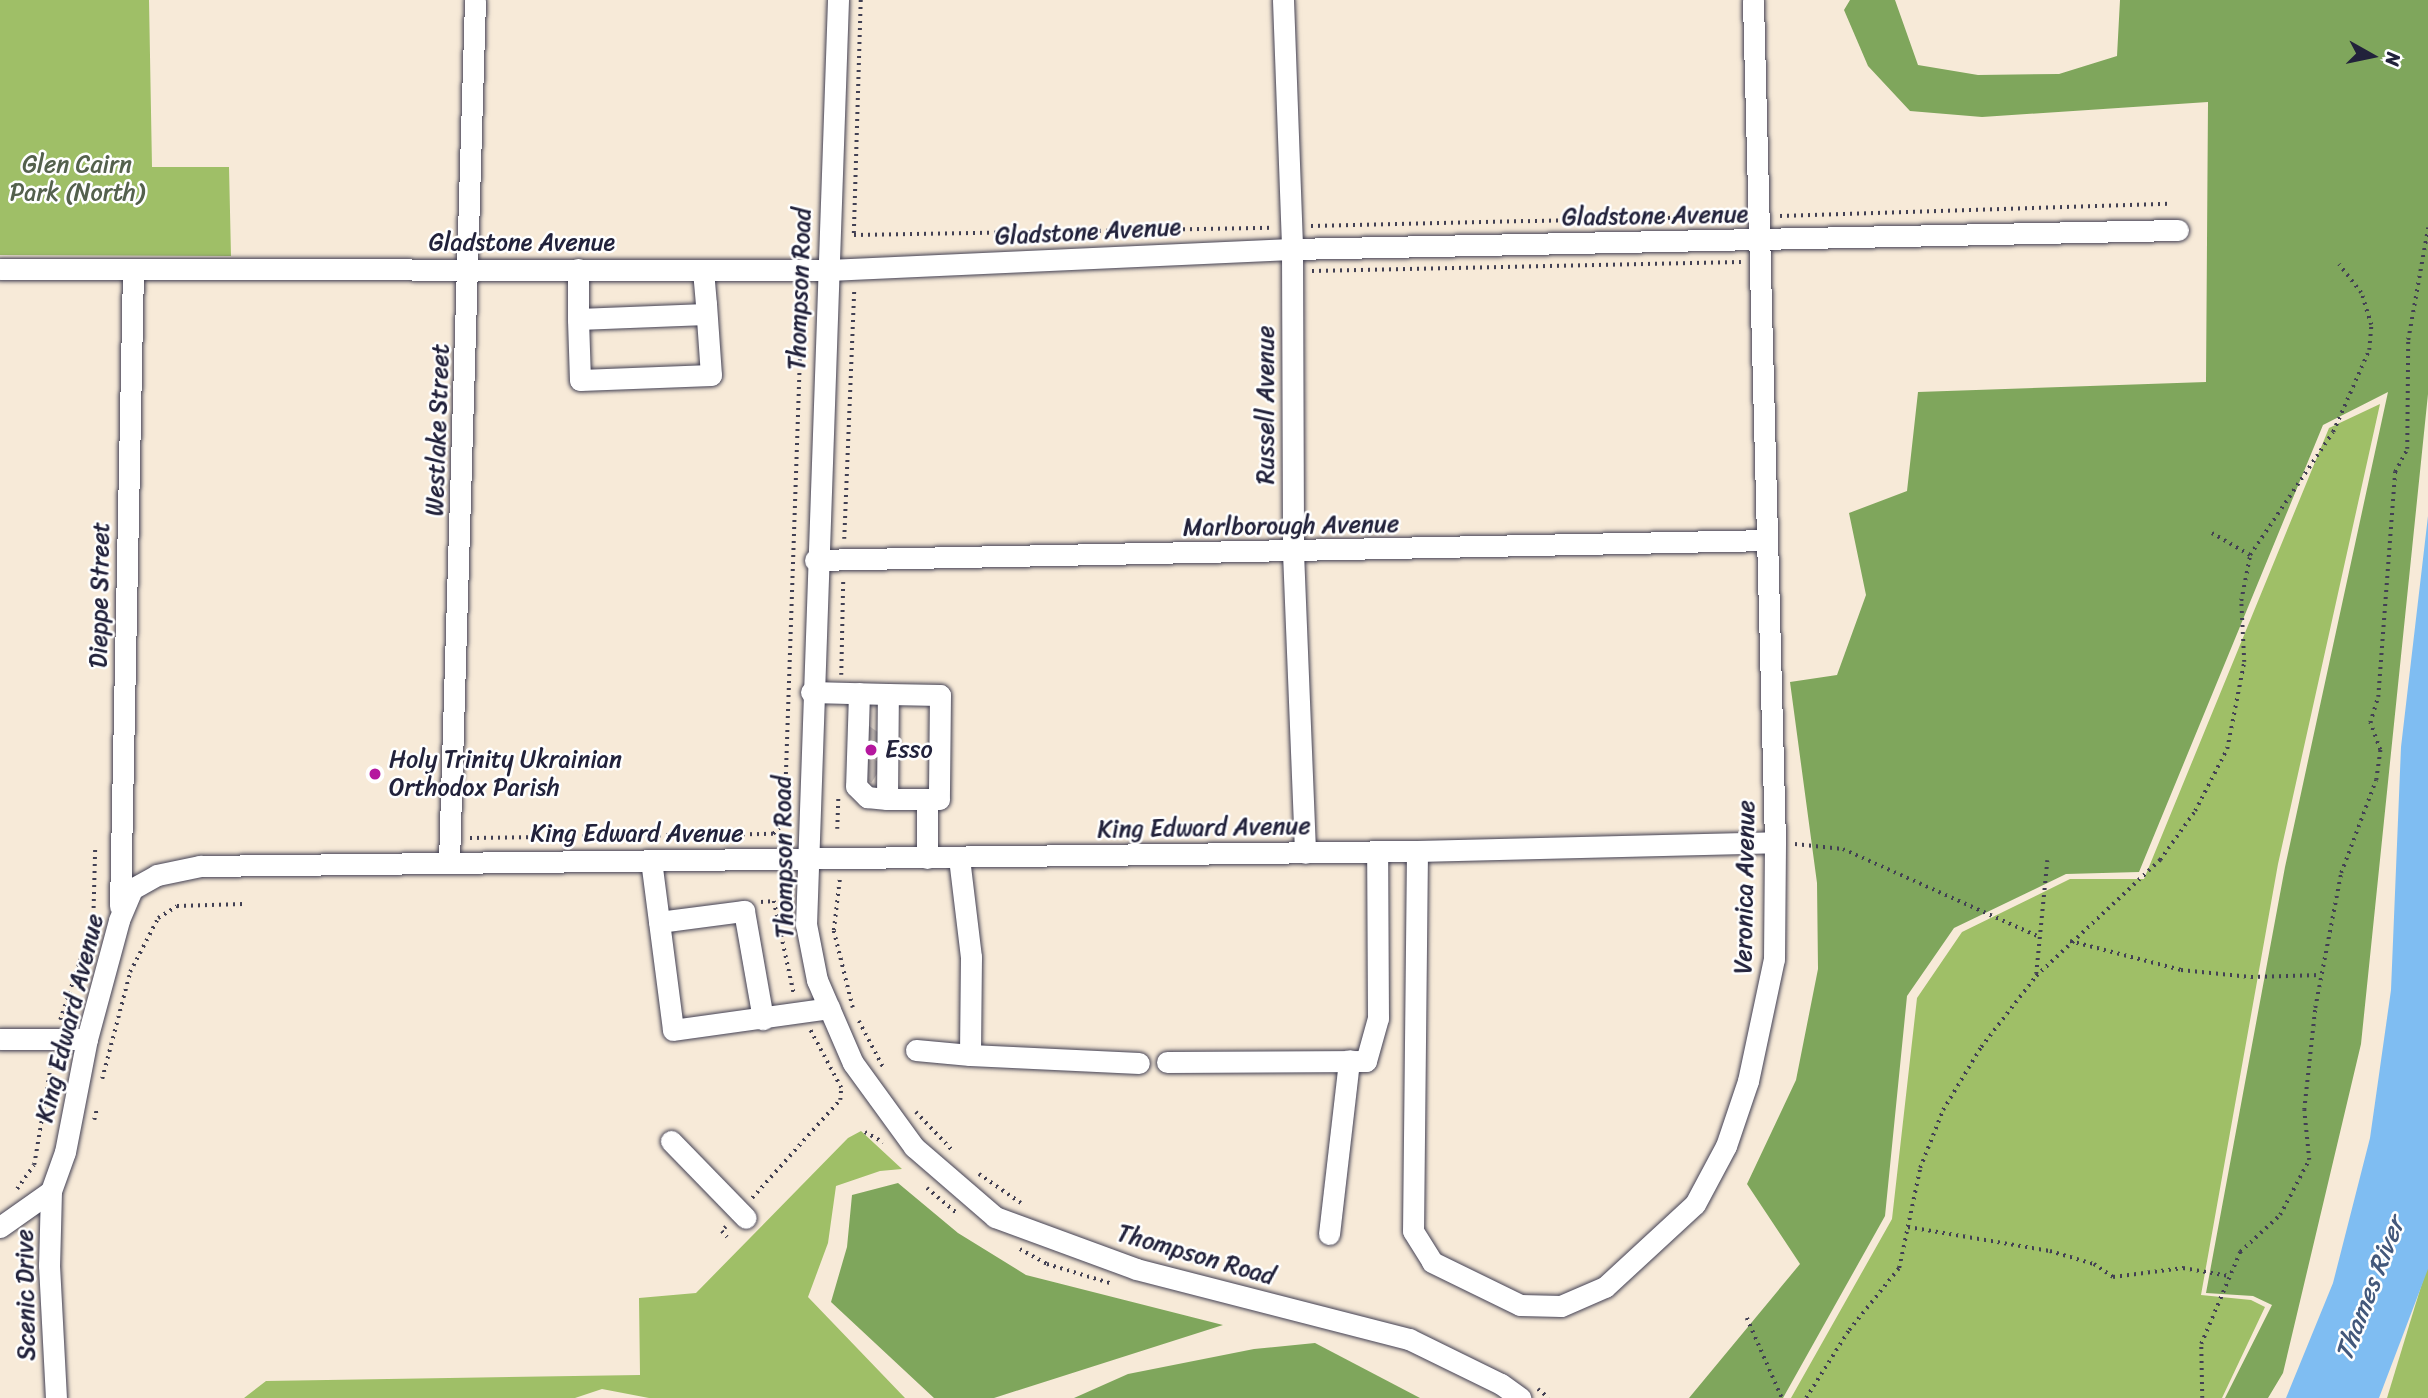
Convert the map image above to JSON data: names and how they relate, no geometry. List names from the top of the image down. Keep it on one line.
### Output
{"streets":{"street":["Gladstone Avenue","Thompson Road","Russell Avenue","Westlake Street","Marlborough Avenue","Dieppe Street","King Edward Avenue","Veronica Avenue","Scenic Drive"]},"crossings":[["Gladstone Avenue","Thompson Road"],["Gladstone Avenue","Russell Avenue"],["Gladstone Avenue","Westlake Street"],["Gladstone Avenue","Dieppe Street"],["Gladstone Avenue","Veronica Avenue"],["Thompson Road","Marlborough Avenue"],["Thompson Road","King Edward Avenue"],["Russell Avenue","Marlborough Avenue"],["Russell Avenue","King Edward Avenue"],["Westlake Street","King Edward Avenue"],["Marlborough Avenue","Veronica Avenue"],["Dieppe Street","King Edward Avenue"],["King Edward Avenue","Veronica Avenue"],["King Edward Avenue","Scenic Drive"]],"water":["Thames River"],"parks":["Glen Cairn Park (North)"],"places":["Esso","Holy Trinity Ukrainian Orthodox Parish"],"north":"right"}
